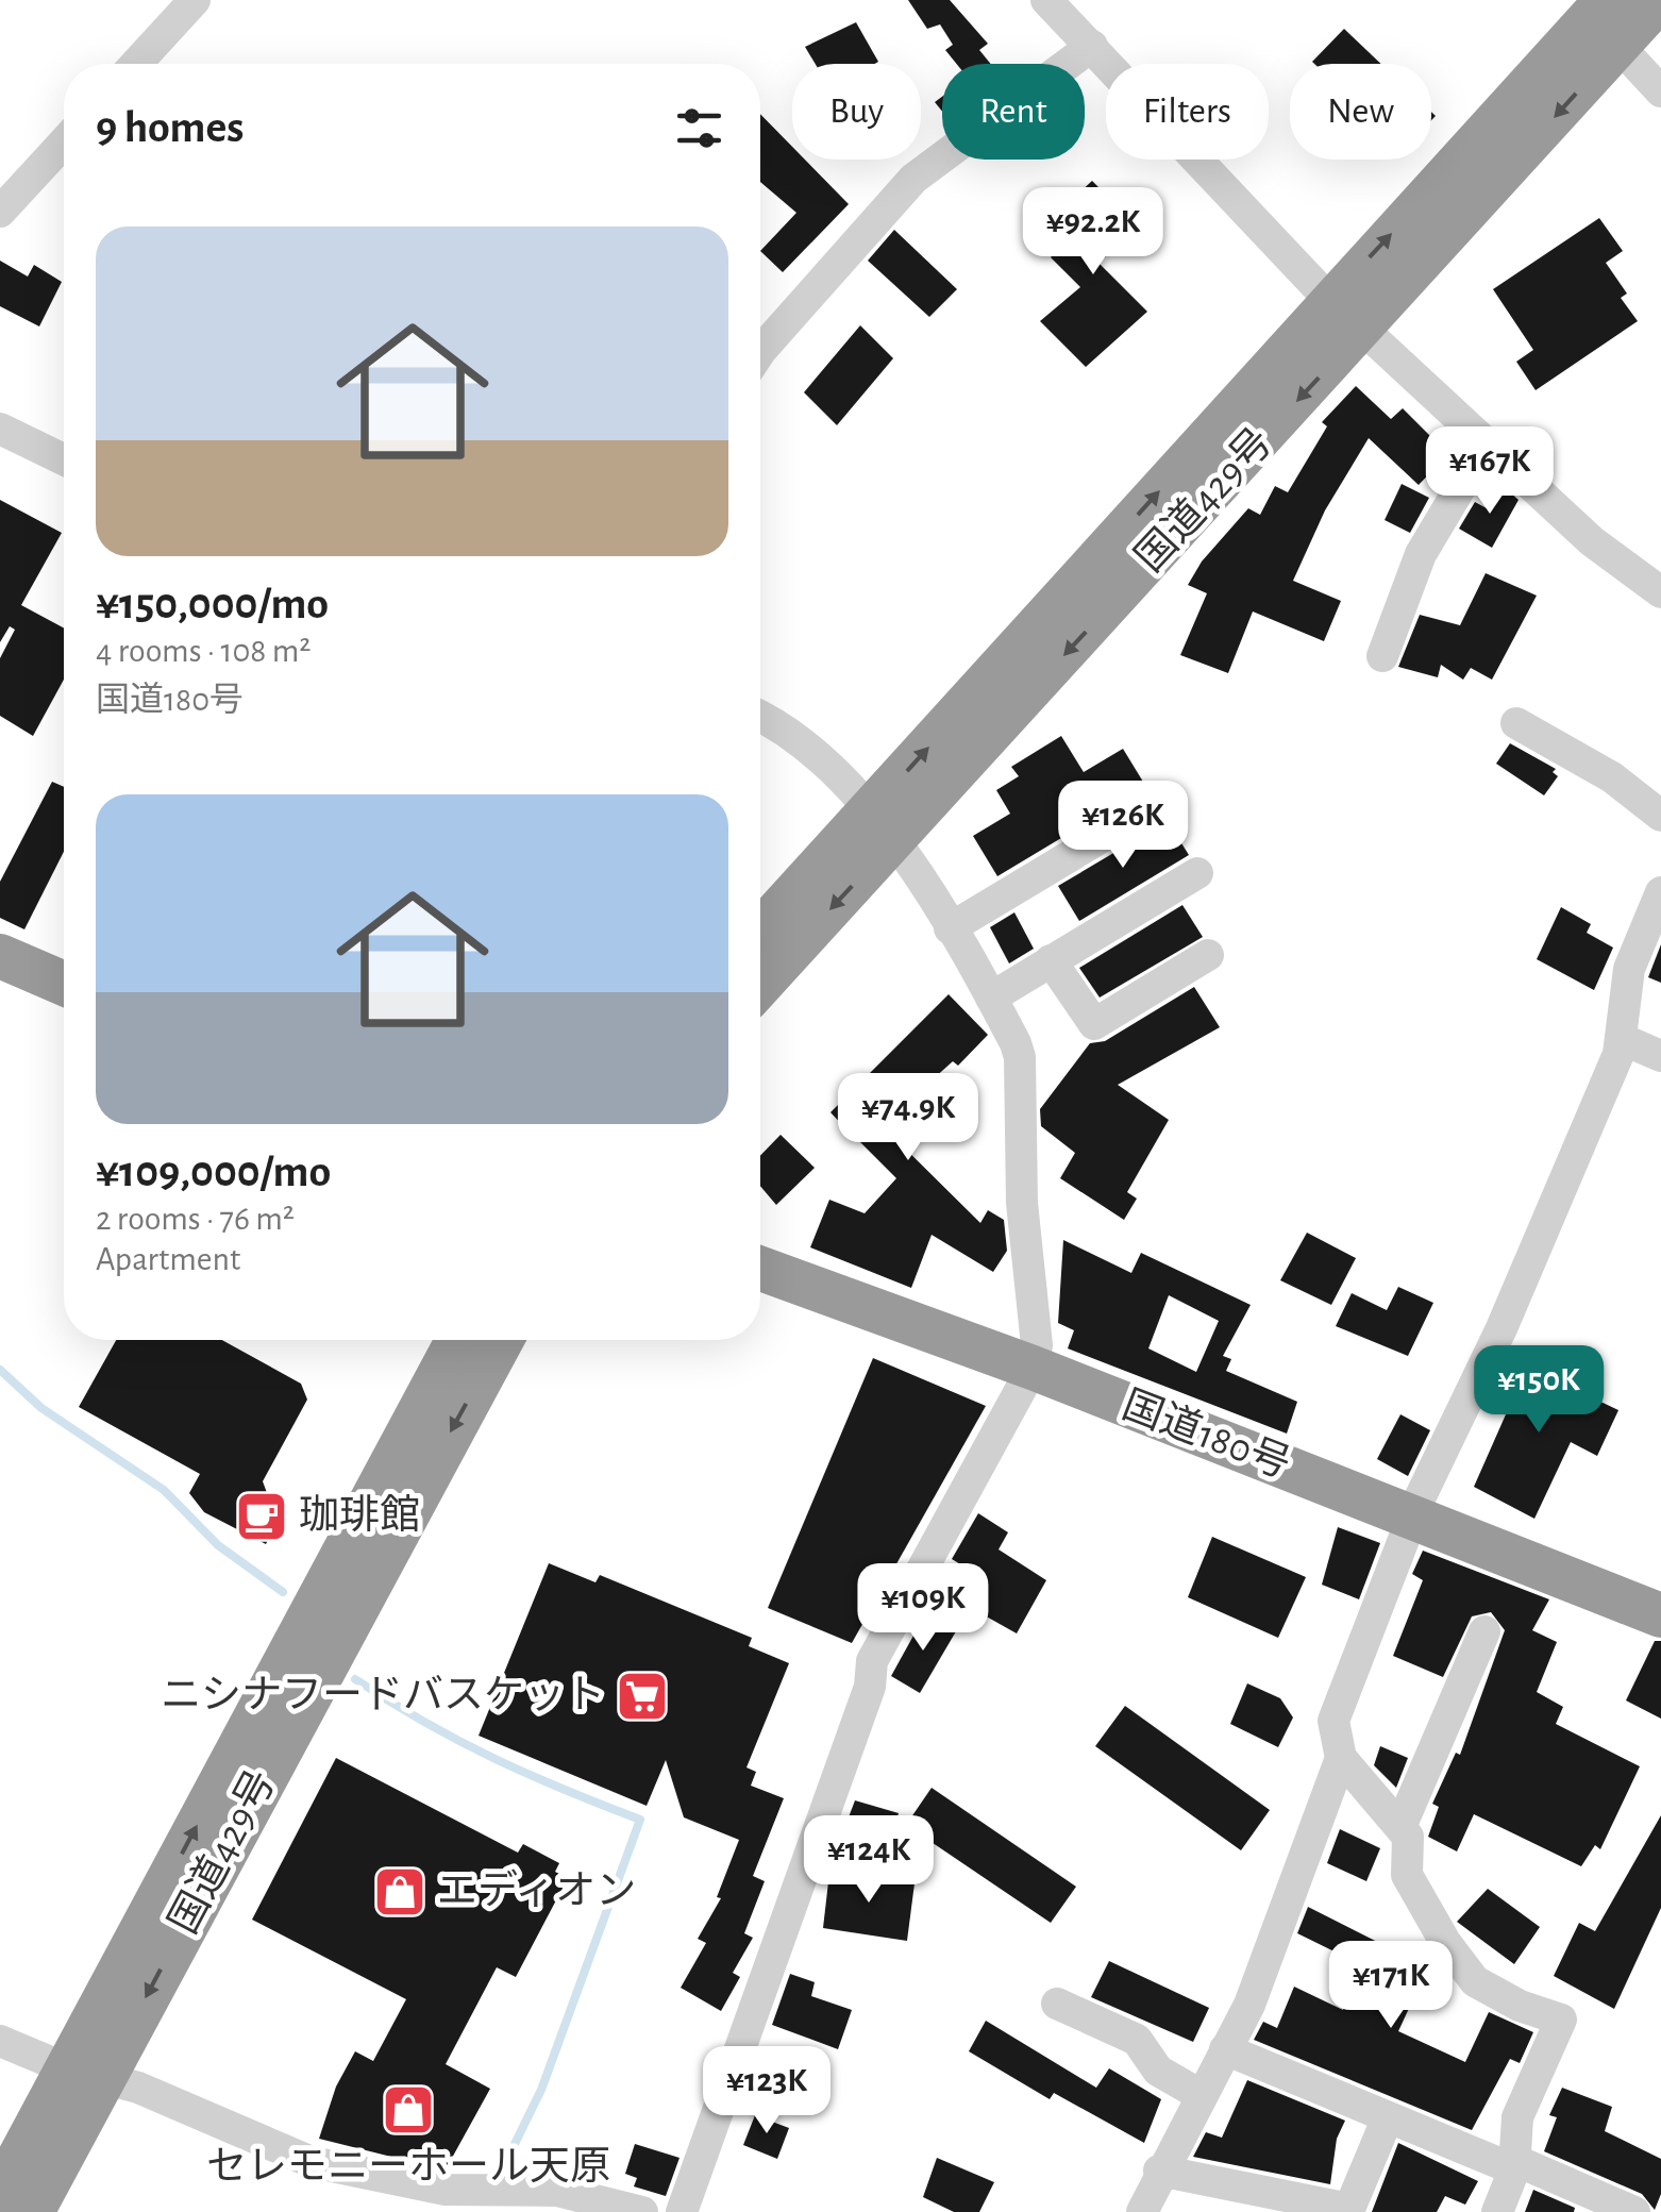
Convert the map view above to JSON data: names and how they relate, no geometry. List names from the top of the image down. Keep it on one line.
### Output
{"streets":{"highway":["国道429号","国道180号"]},"places":{"cafe":["珈琲館"],"supermarket":["ニシナフードバスケット"],"shop":["エディオン","セレモニーホール天原"]},"page":{"chip":["Buy","Rent","Filters","New"],"heading":"9 homes","price":["¥92.2K","¥167K","¥126K","¥74.9K","¥150K","¥109K","¥124K","¥171K","¥123K"],"list":[{"name":"¥150,000/mo","note":"4 rooms · 108 m² · 国道180号"},{"name":"¥109,000/mo","note":"2 rooms · 76 m² · Apartment"}]}}
